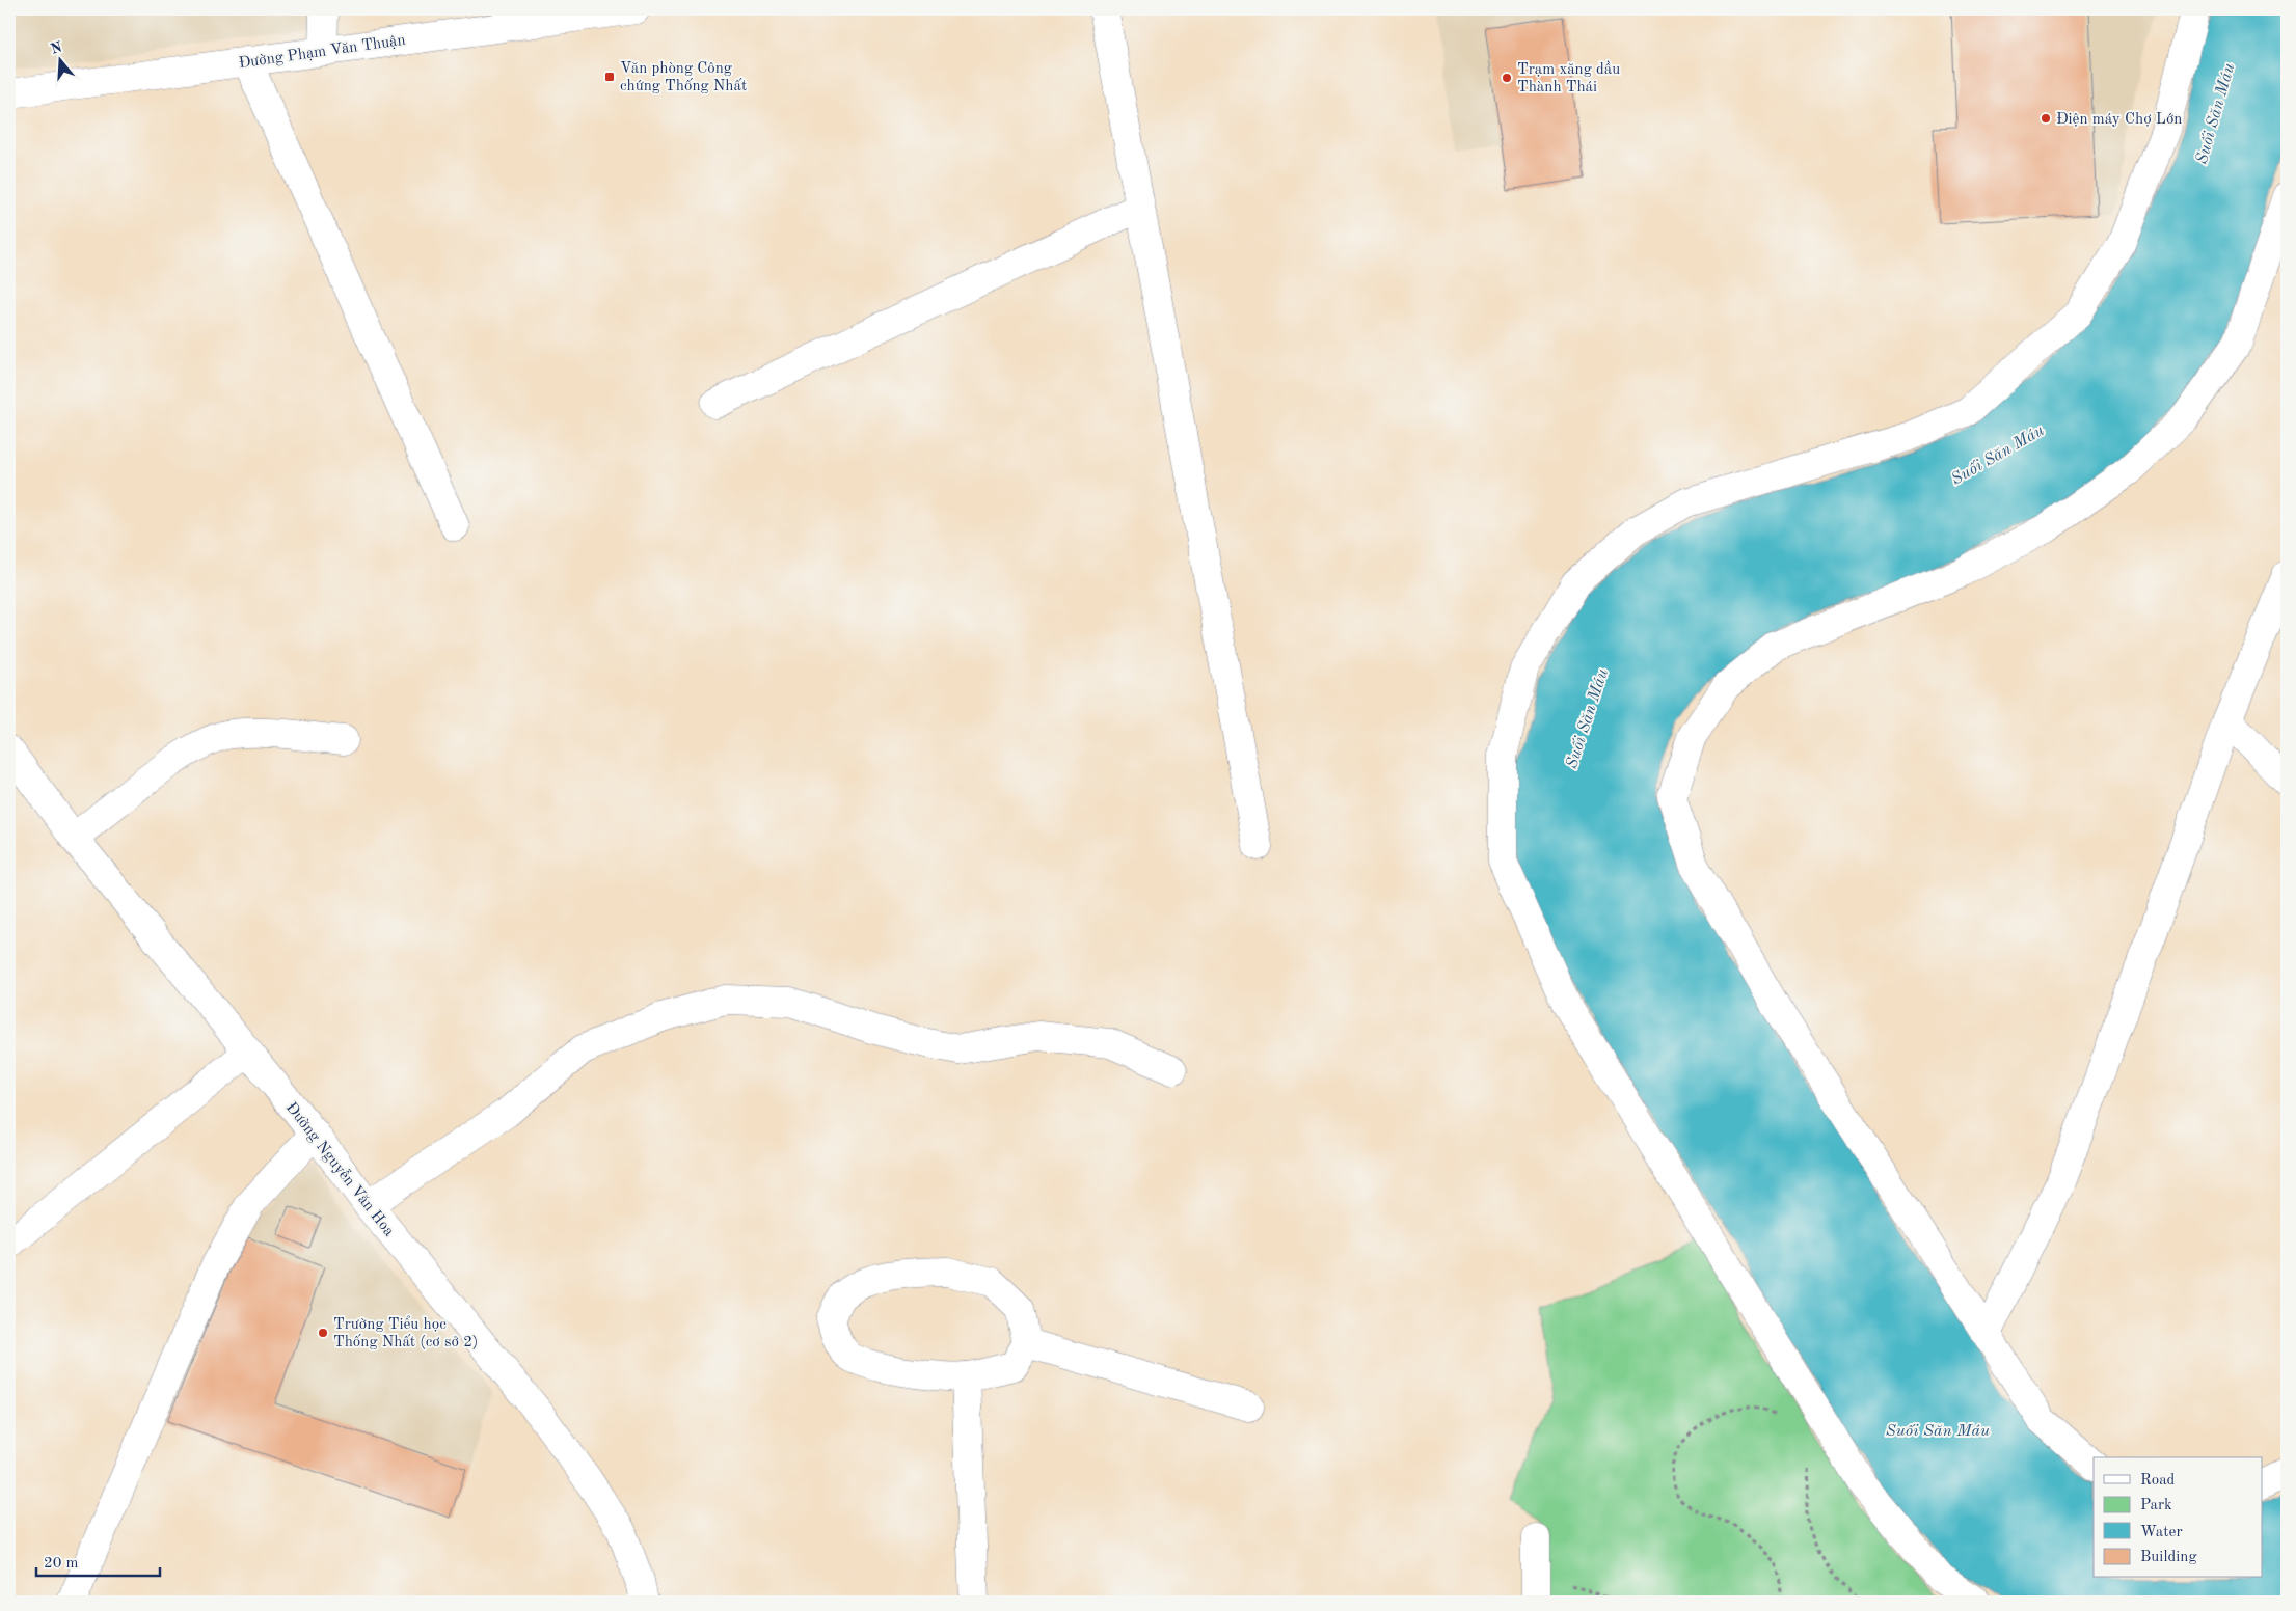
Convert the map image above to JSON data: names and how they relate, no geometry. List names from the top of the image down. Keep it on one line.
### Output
{"streets":{"street":["Đường Phạm Văn Thuận","Đường Nguyễn Văn Hoa"]},"water":["Suối Săn Máu"],"places":{"transit":["Văn phòng Công chứng Thống Nhất"],"other":["Trạm xăng dầu Thành Thái","Điện máy Chợ Lớn","Trường Tiểu học Thống Nhất (cơ sở 2)"]},"legend":["Road","Park","Water","Building"],"scale_bar":"20 m","north":"top"}
